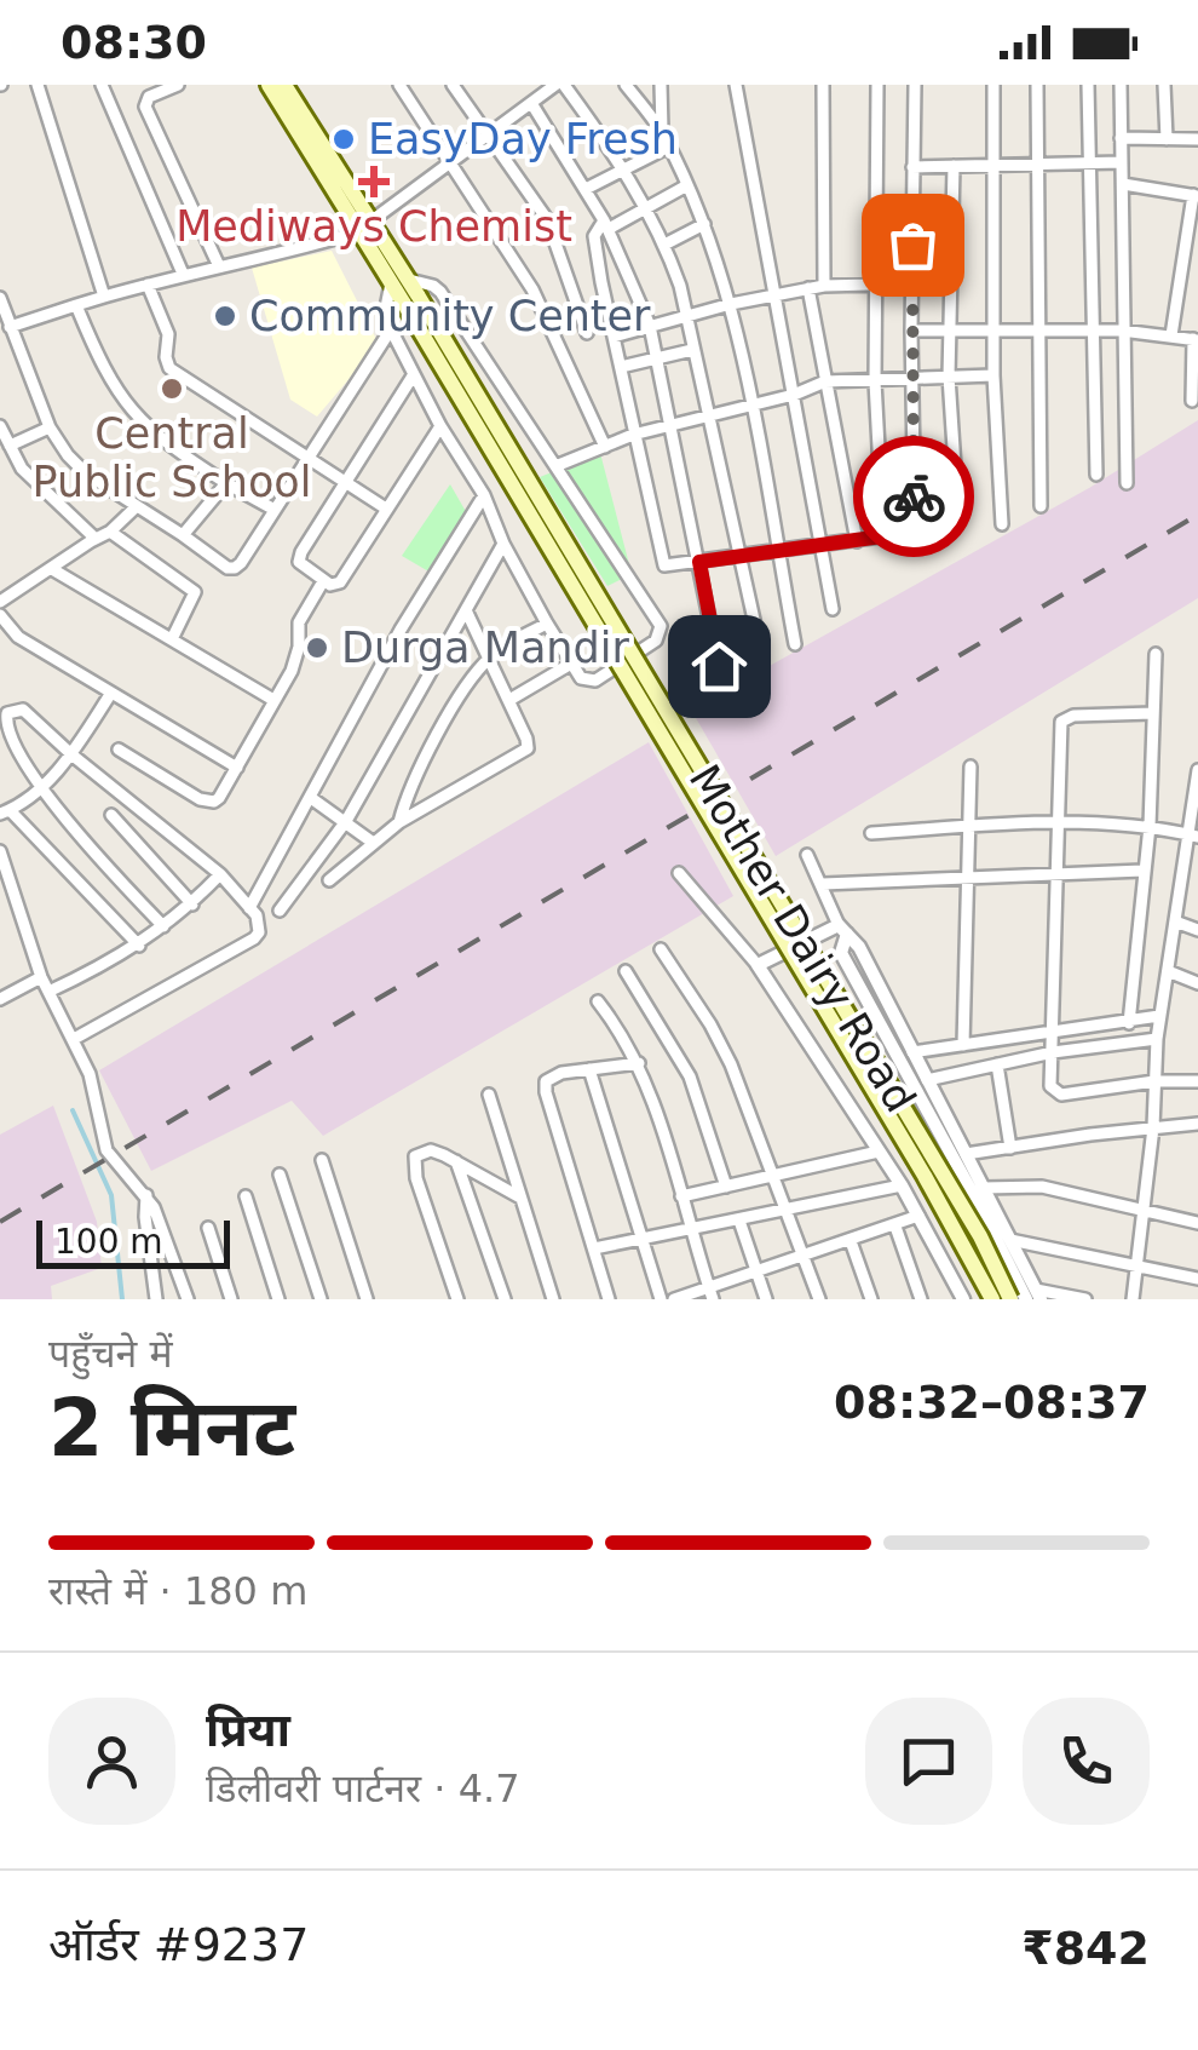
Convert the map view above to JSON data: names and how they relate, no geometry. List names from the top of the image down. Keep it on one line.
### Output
{"streets":{"main road":["Mother Dairy Road"]},"places":{"other":["EasyDay Fresh","Community Center","Central Public School","Durga Mandir"],"health":["Mediways Chemist"]},"scale_bar":"100 m","page":{"status":"08:30","scale":"100 m","heading":["2 मिनट","पहुँचने में","08:32–08:37"],"panel":["प्रिया","डिलीवरी पार्टनर · 4.7","ऑर्डर #9237","₹842"],"bar":"रास्ते में · 180 m"}}
